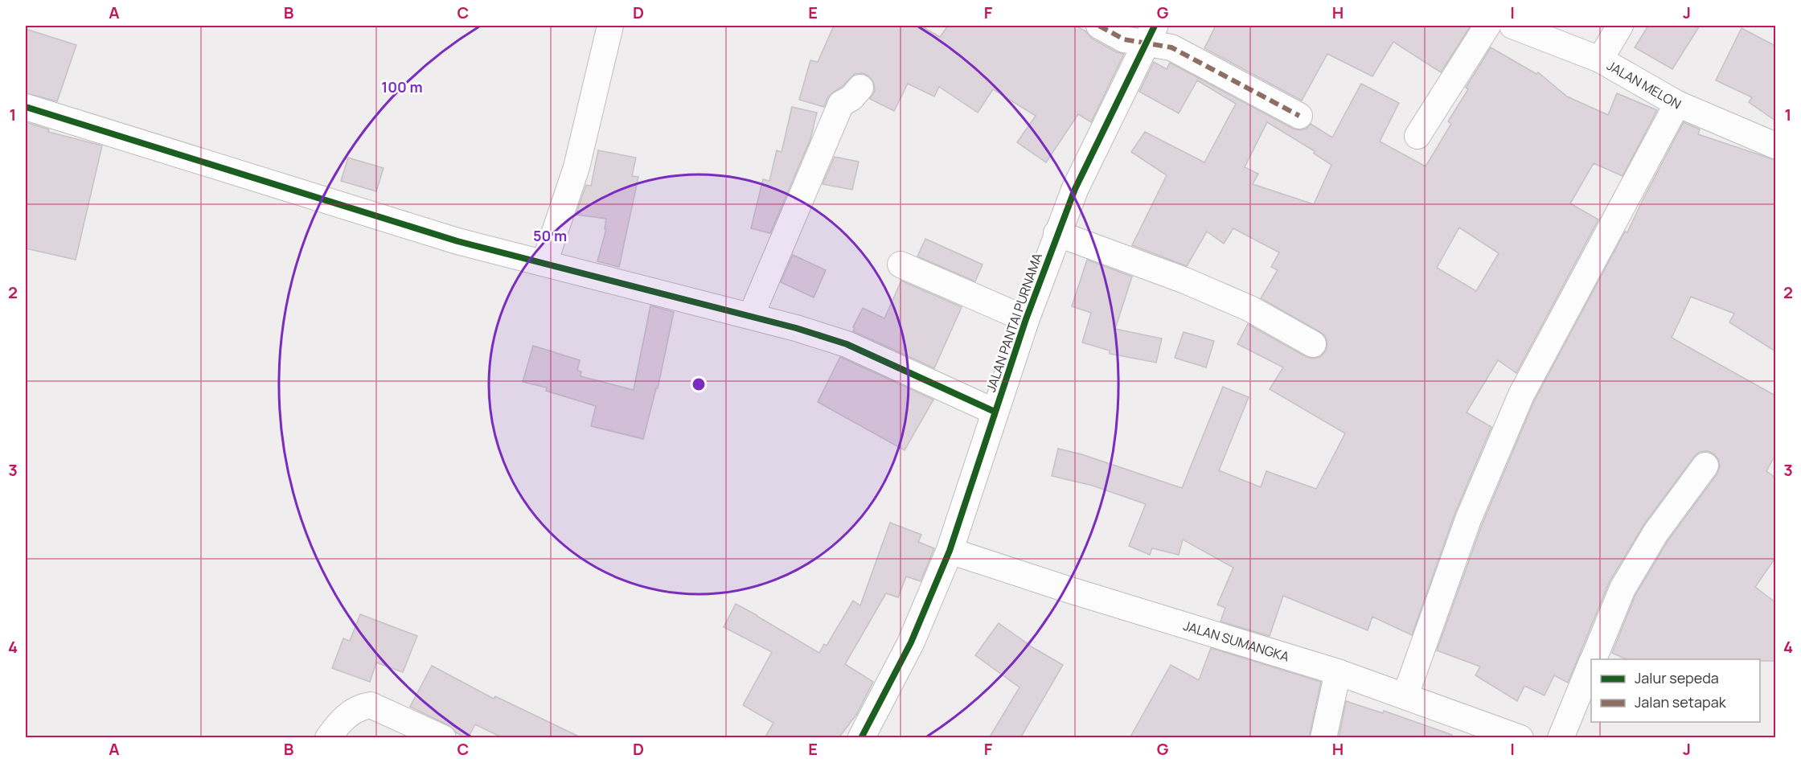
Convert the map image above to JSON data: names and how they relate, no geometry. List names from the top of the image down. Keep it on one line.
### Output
{"streets":{"street":["JALAN MELON","JALAN PANTAI PURNAMA","JALAN SUMANGKA"]},"crossings":[["JALAN PANTAI PURNAMA","JALAN SUMANGKA"]],"legend":["Jalur sepeda","Jalan setapak"],"grid":{"columns":["A","B","C","D","E","F","G","H","I","J"],"rows":["1","2","3","4"]},"rings":["100 m","50 m"]}
